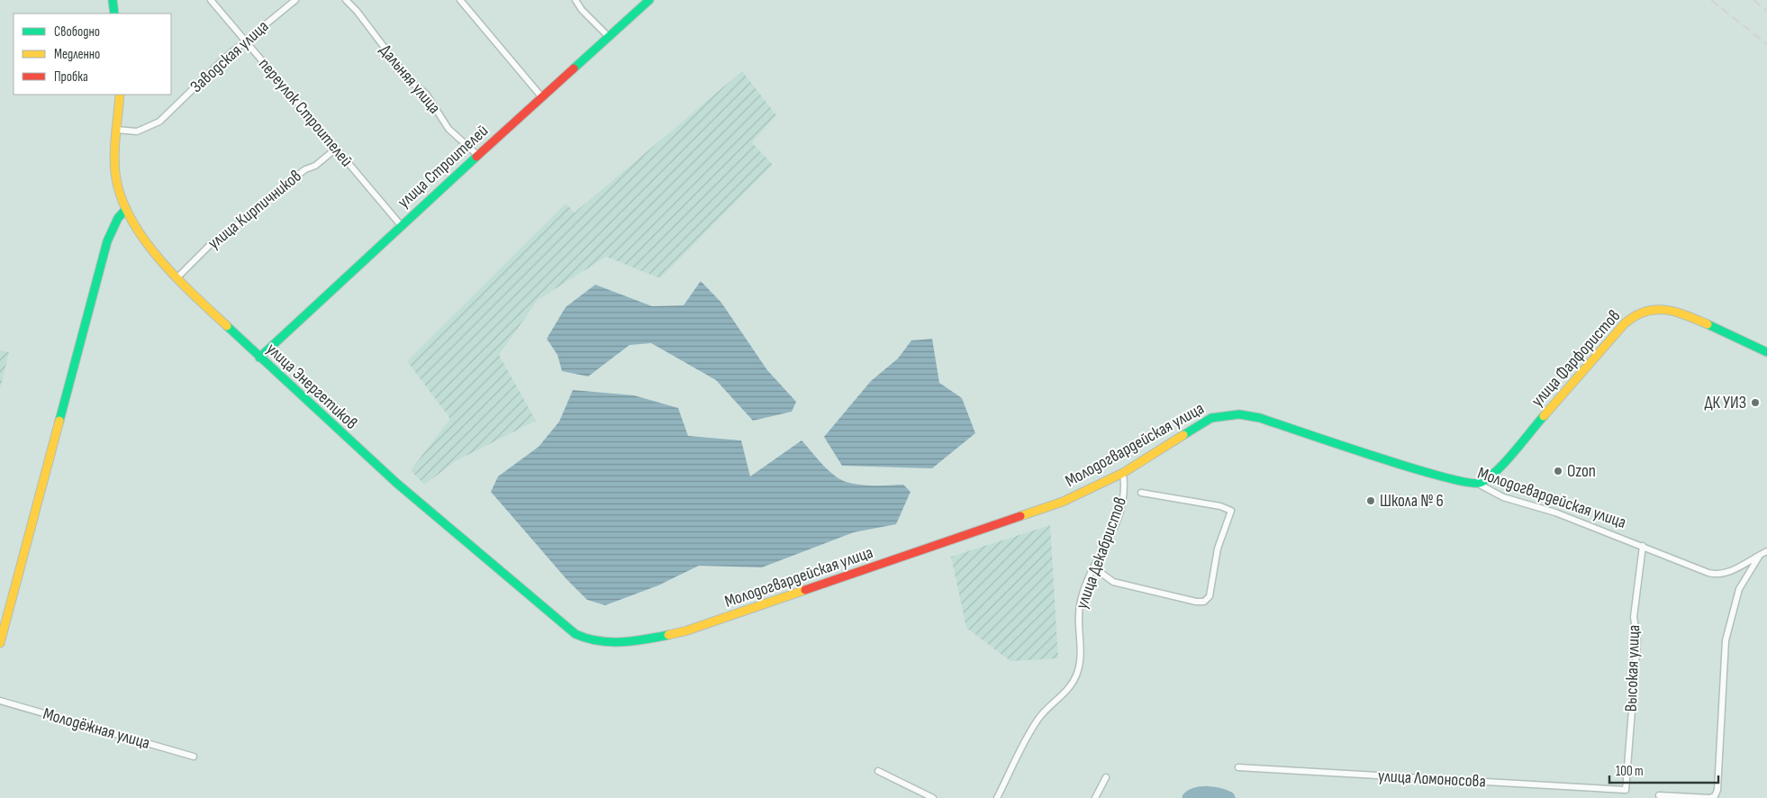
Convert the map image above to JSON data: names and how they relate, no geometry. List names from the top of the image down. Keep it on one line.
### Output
{"streets":{"street":["Заводская улица","Дальняя улица","переулок Строителей","улица Строителей","улица Кирпичников","улица Фарфористов","улица Энергетиков","Молодогвардейская улица","улица Декабристов","Высокая улица","Молодёжная улица","улица Ломоносова"]},"crossings":[["Заводская улица","переулок Строителей"],["Заводская улица","улица Энергетиков"],["Дальняя улица","улица Строителей"],["переулок Строителей","улица Строителей"],["переулок Строителей","улица Кирпичников"],["улица Строителей","улица Энергетиков"],["улица Кирпичников","улица Энергетиков"],["улица Фарфористов","Молодогвардейская улица"],["улица Энергетиков","Молодогвардейская улица"],["Молодогвардейская улица","улица Декабристов"],["Молодогвардейская улица","Высокая улица"],["Высокая улица","улица Ломоносова"]],"places":["ДК УИЗ","Ozon","Школа № 6"],"legend":["Свободно","Медленно","Пробка"],"scale_bar":"100 m"}
